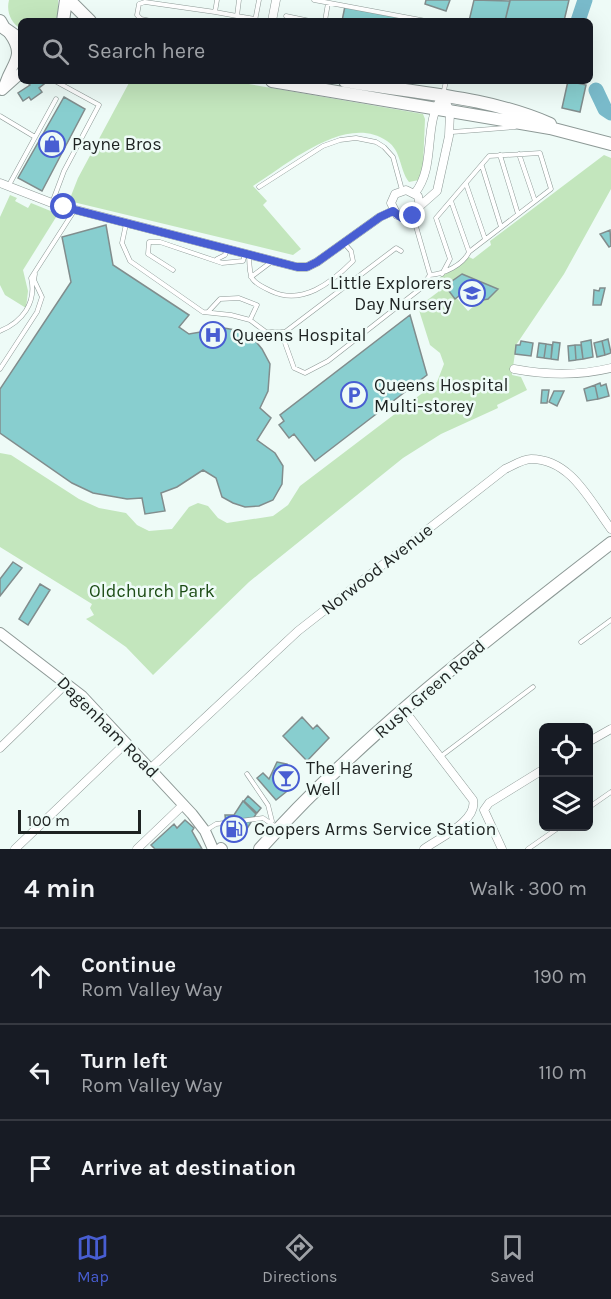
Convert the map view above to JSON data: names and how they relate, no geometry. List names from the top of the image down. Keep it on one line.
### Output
{"streets":{"main road":["Rush Green Road"],"street":["Norwood Avenue","Dagenham Road"]},"crossings":[["Norwood Avenue","Dagenham Road"]],"parks":["Oldchurch Park"],"places":{"shop":["Payne Bros"],"school or university":["Little Explorers Day Nursery"],"hospital":["Queens Hospital"],"parking":["Queens Hospital Multi-storey"],"bar":["The Havering Well"],"fuel station":["Coopers Arms Service Station"]},"scale_bar":"100 m","page":{"search":"Search here","scale":"100 m","heading":["4 min","Walk · 300 m"],"list":[["Continue","Rom Valley Way","190 m"],["Turn left","Rom Valley Way","110 m"],"Arrive at destination"],"nav":["Map","Directions","Saved"]}}
